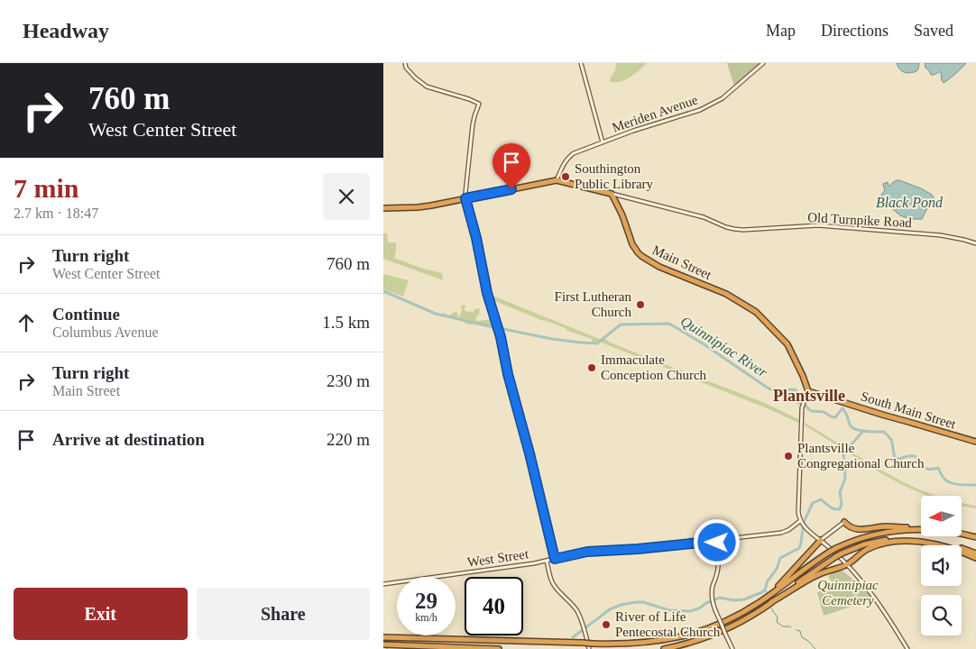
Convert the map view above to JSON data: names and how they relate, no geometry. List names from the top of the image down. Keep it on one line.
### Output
{"streets":{"highway":["Main Street","South Main Street"],"main road":["Meriden Avenue","Old Turnpike Road","West Street"]},"crossings":[["Old Turnpike Road","Main Street"],["Main Street","South Main Street"]],"districts":["Plantsville"],"water":["Black Pond","Quinnipiac River"],"parks":["Quinnipiac Cemetery"],"places":["Southington Public Library","First Lutheran Church","Immaculate Conception Church","Plantsville Congregational Church","River of Life Pentecostal Church"],"north":"left","page":{"header":"Headway","nav":["Map","Directions","Saved"],"turn":["760 m","West Center Street"],"heading":["7 min","2.7 km · 18:47"],"list":[{"name":"Turn right","note":"West Center Street","value":"760 m"},{"name":"Continue","note":"Columbus Avenue","value":"1.5 km"},{"name":"Turn right","note":"Main Street","value":"230 m"},{"name":"Arrive at destination","value":"220 m"}],"speed":"29 km/h","limit":"40","buttons":["Exit","Share"]}}
